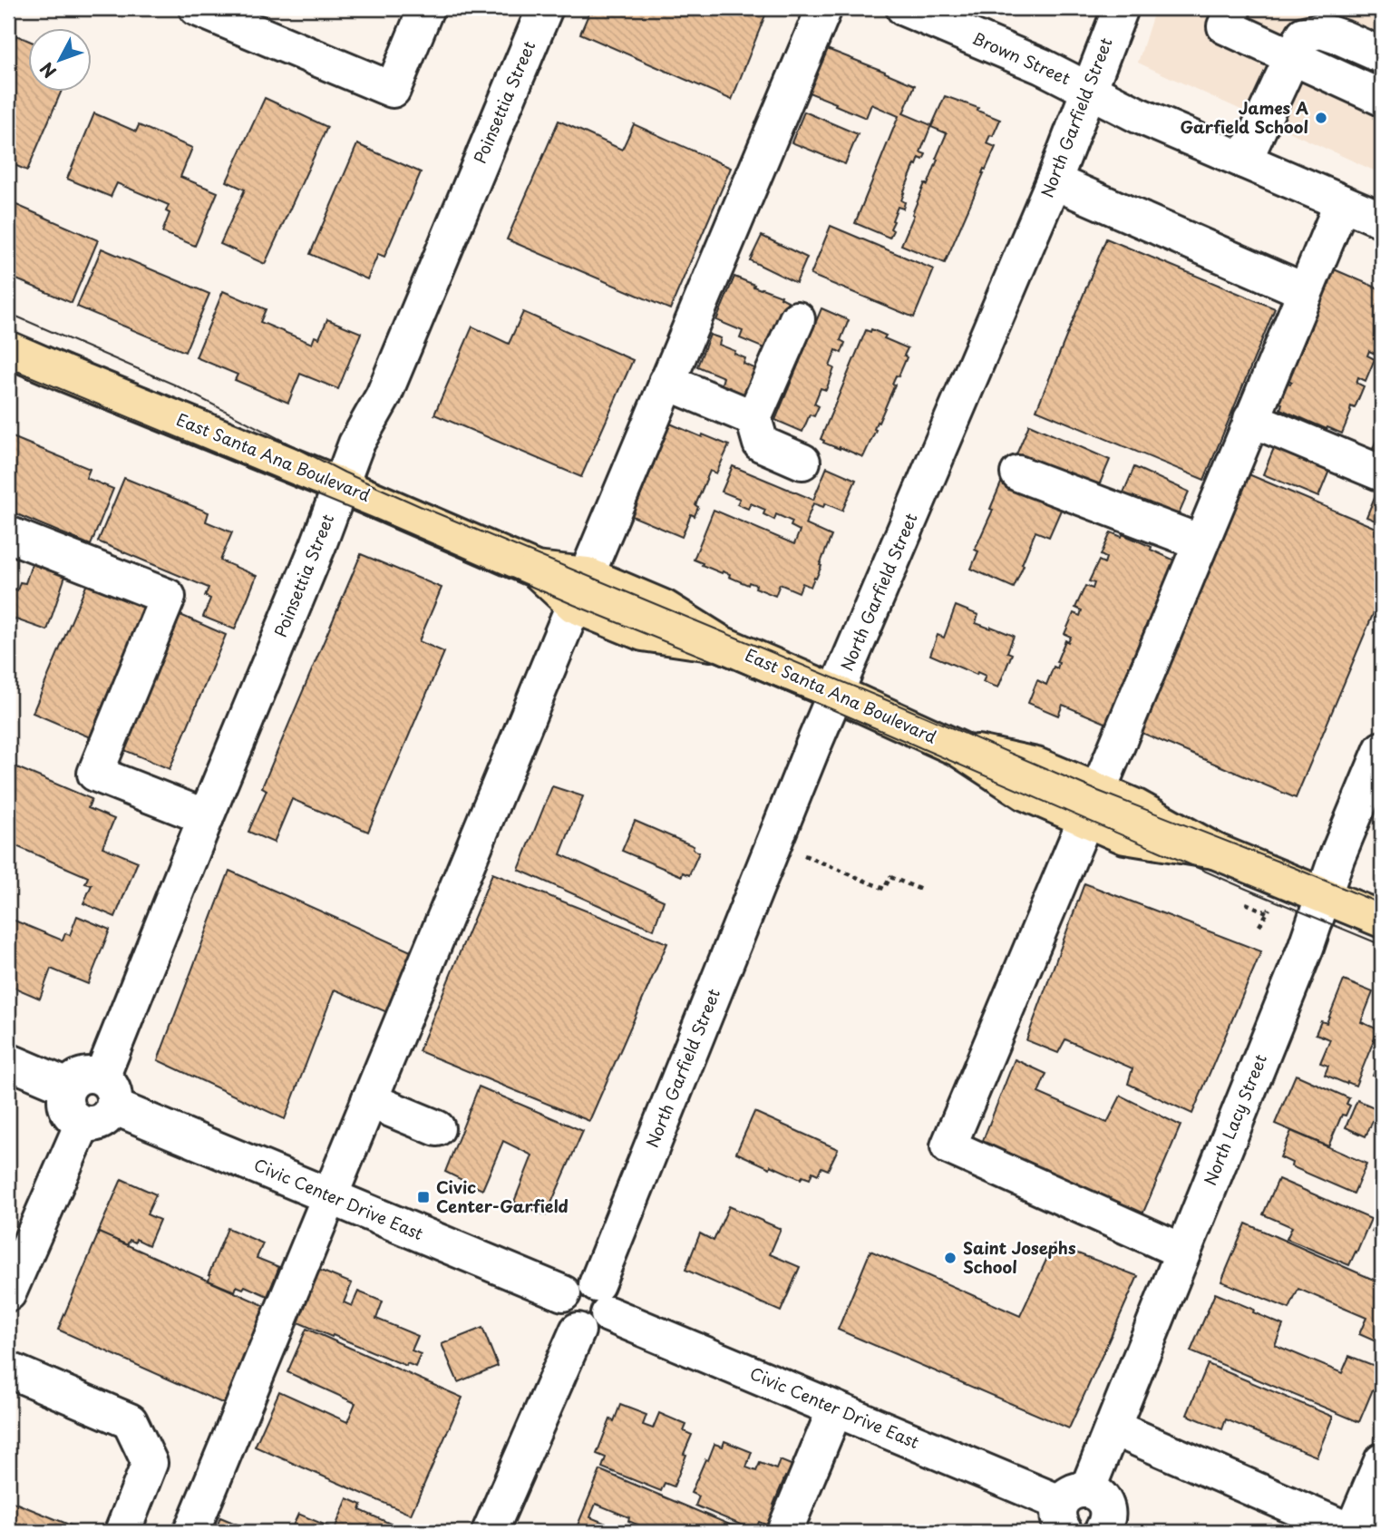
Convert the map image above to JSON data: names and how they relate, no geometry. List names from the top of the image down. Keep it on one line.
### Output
{"streets":{"main road":["East Santa Ana Boulevard"],"street":["Brown Street","Poinsettia Street","North Garfield Street","North Lacy Street","Civic Center Drive East"]},"crossings":[["Brown Street","North Garfield Street"],["Poinsettia Street","East Santa Ana Boulevard"],["Poinsettia Street","Civic Center Drive East"],["North Garfield Street","East Santa Ana Boulevard"],["North Garfield Street","Civic Center Drive East"],["East Santa Ana Boulevard","North Lacy Street"],["North Lacy Street","Civic Center Drive East"]],"places":{"other":["James A Garfield School","Saint Josephs School"],"transit":["Civic Center-Garfield"]},"north":"bottom left"}
